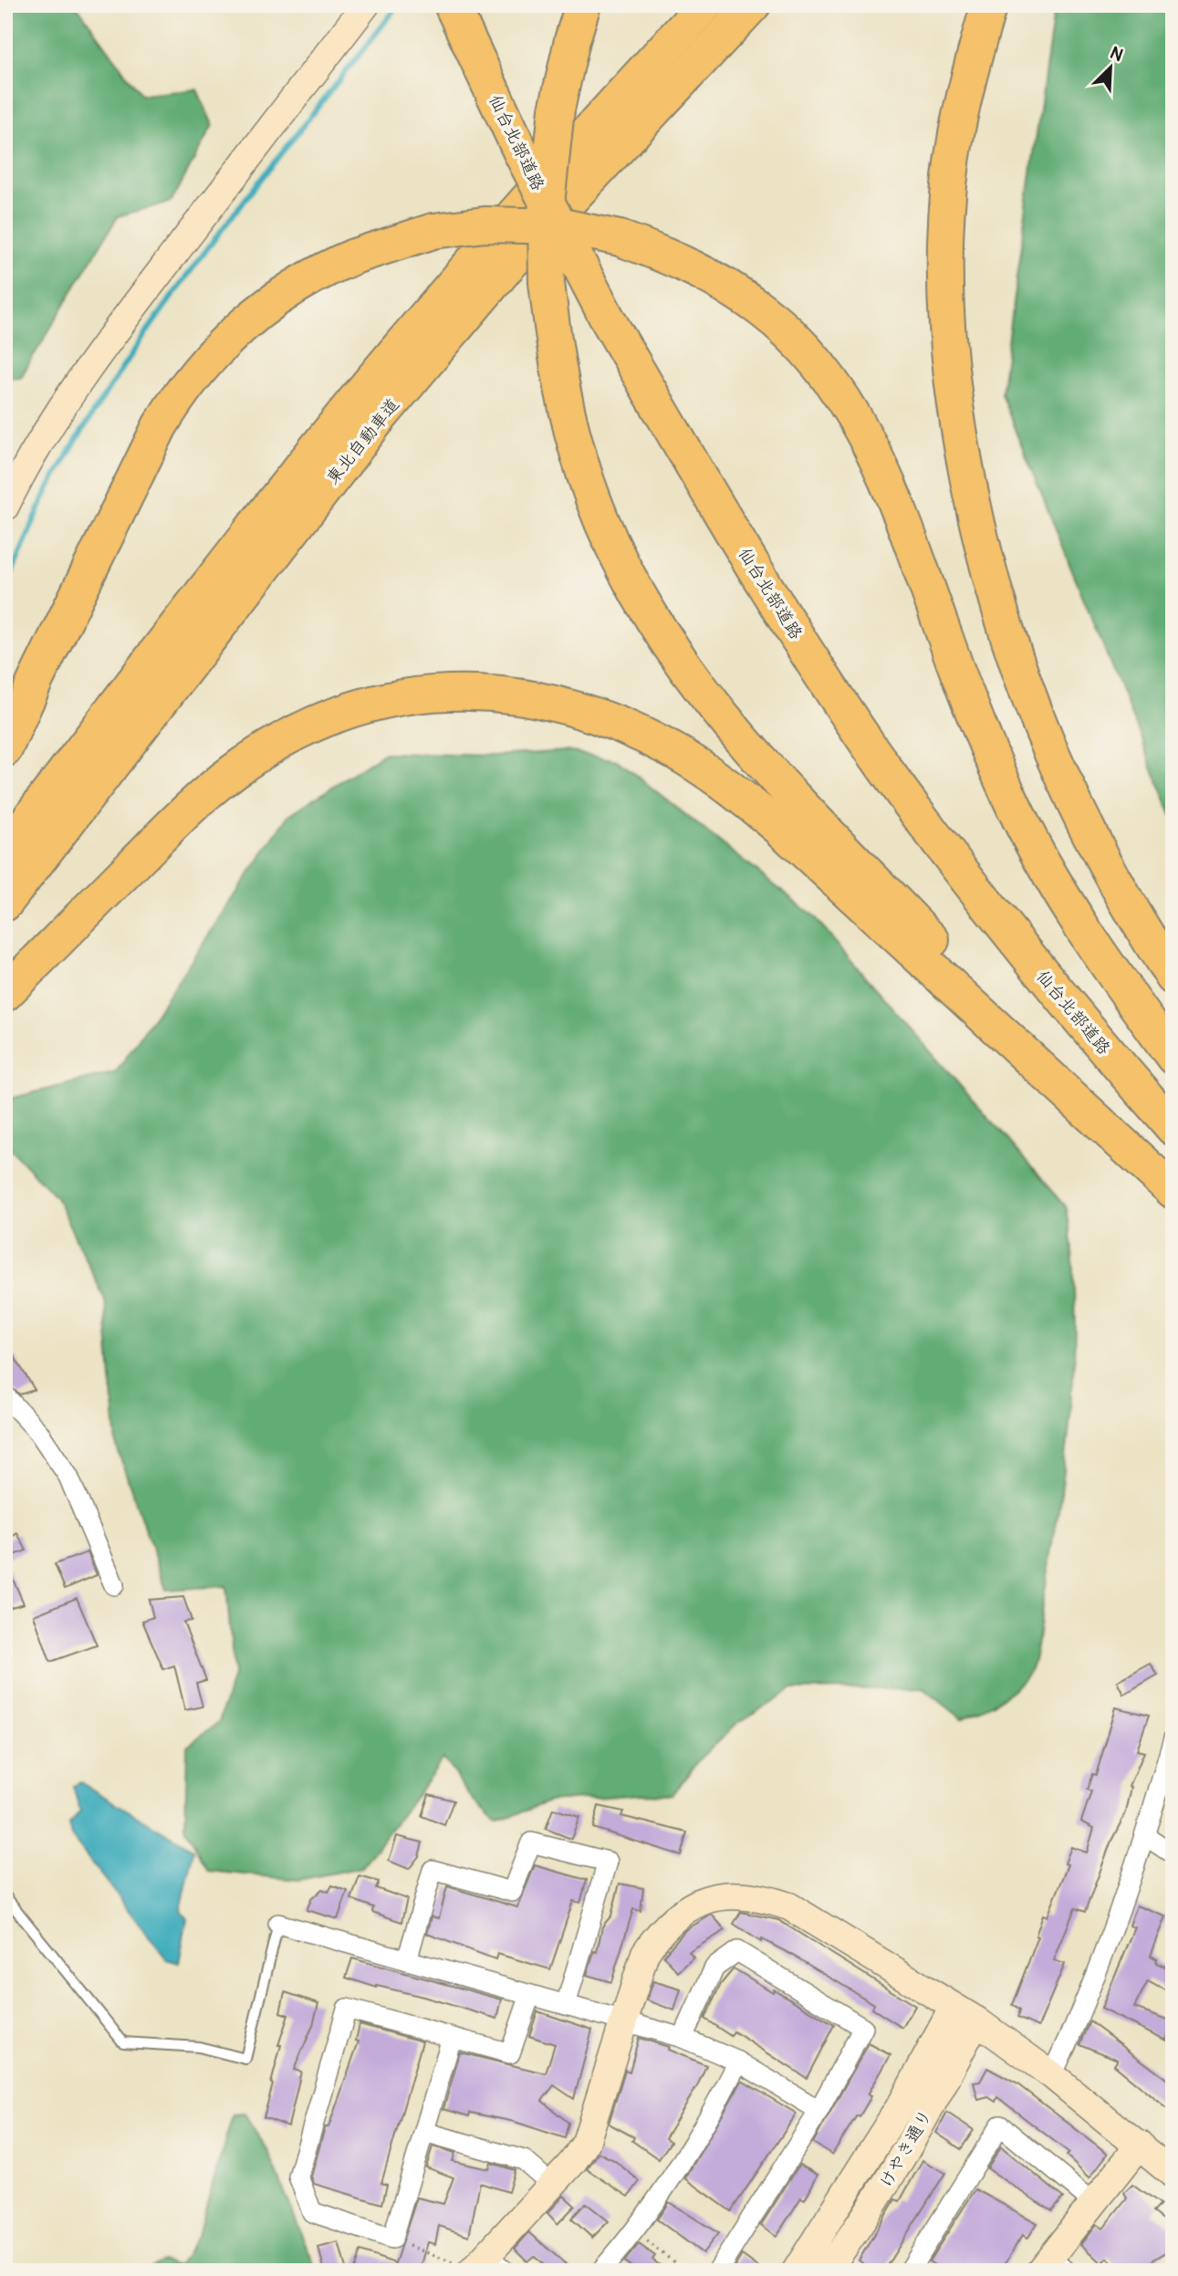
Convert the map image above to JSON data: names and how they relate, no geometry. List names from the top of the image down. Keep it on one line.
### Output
{"streets":{"highway":["仙台北部道路","東北自動車道"],"street":["けやき通り"]},"north":"top right"}
